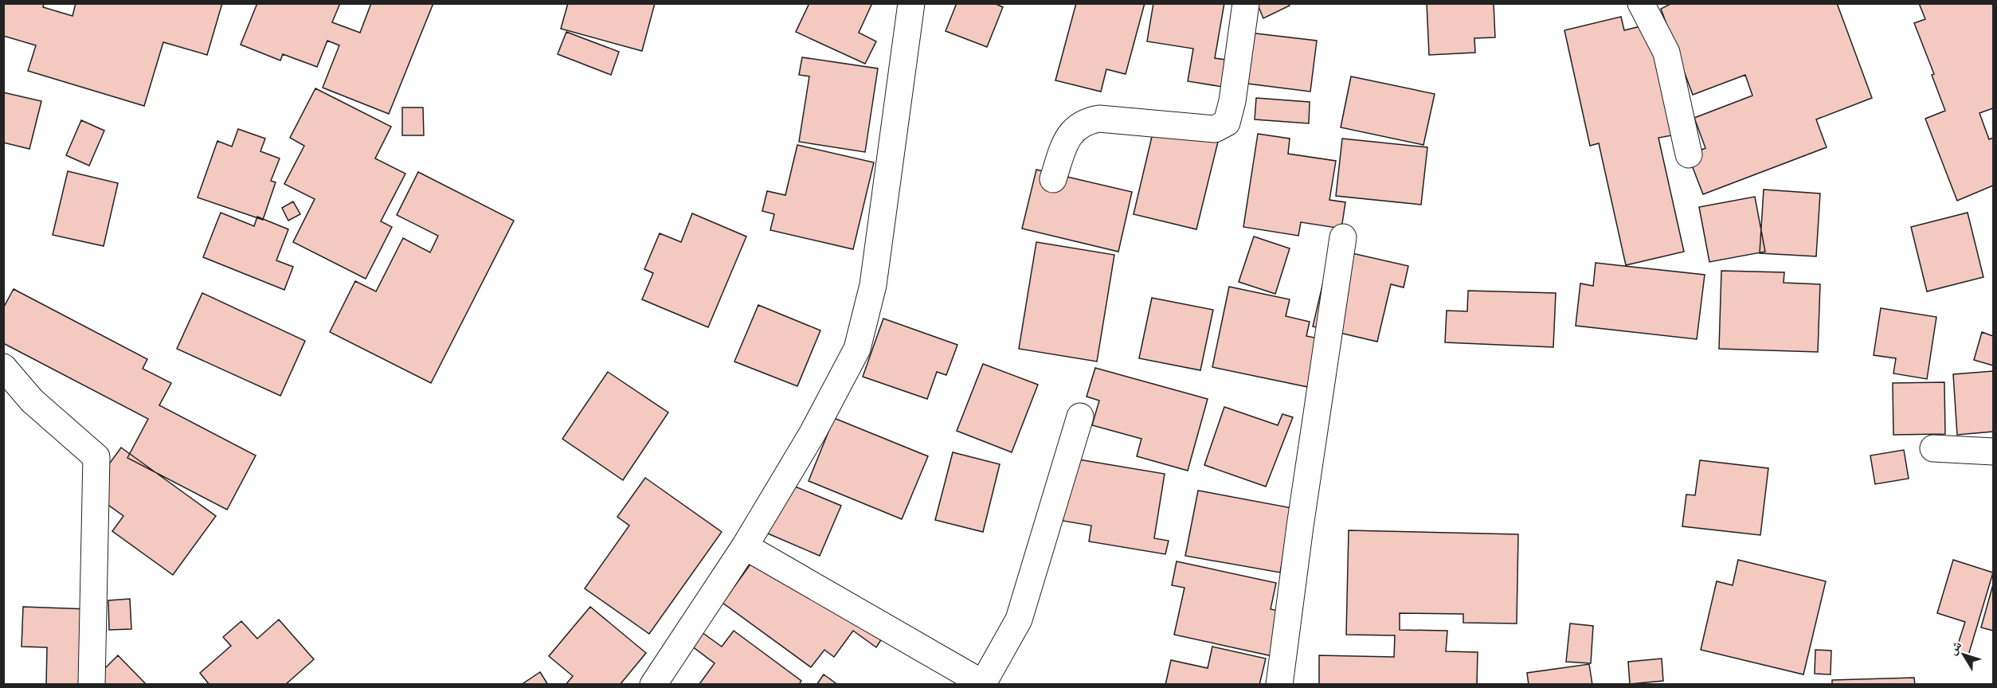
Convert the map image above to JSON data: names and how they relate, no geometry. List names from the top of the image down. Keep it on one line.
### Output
{"north":"top left"}
